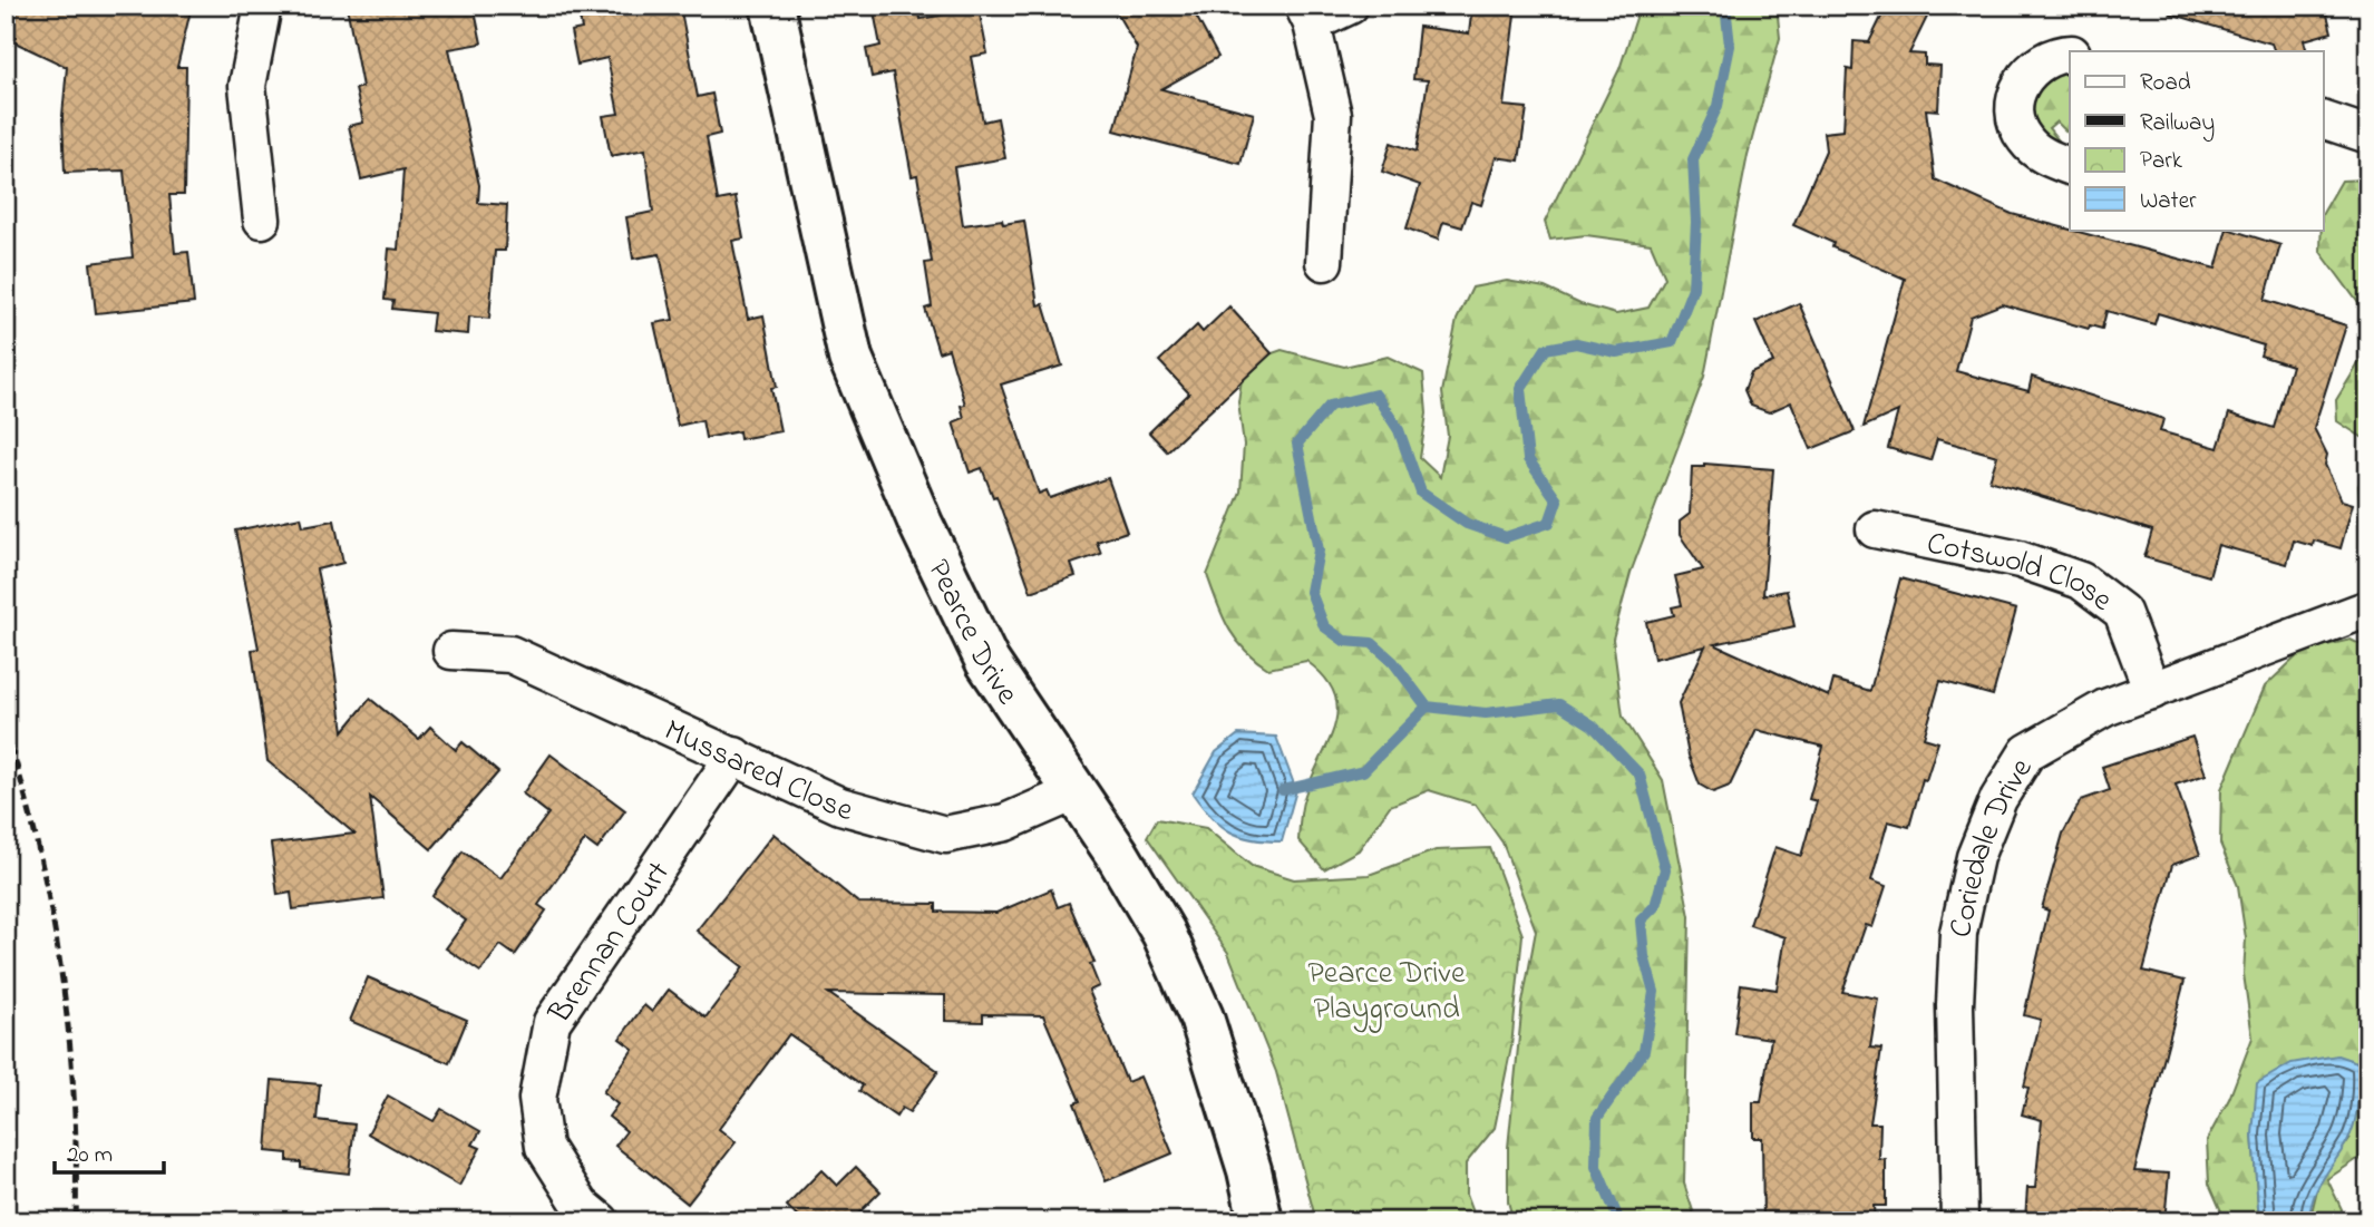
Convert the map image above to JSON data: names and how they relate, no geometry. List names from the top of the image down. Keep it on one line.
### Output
{"streets":{"street":["Cotswold Close","Pearce Drive","Mussared Close","Coriedale Drive","Brennan Court"]},"crossings":[["Cotswold Close","Coriedale Drive"],["Pearce Drive","Mussared Close"],["Mussared Close","Brennan Court"]],"parks":["Pearce Drive Playground"],"legend":["Road","Railway","Park","Water"],"scale_bar":"20 m"}
